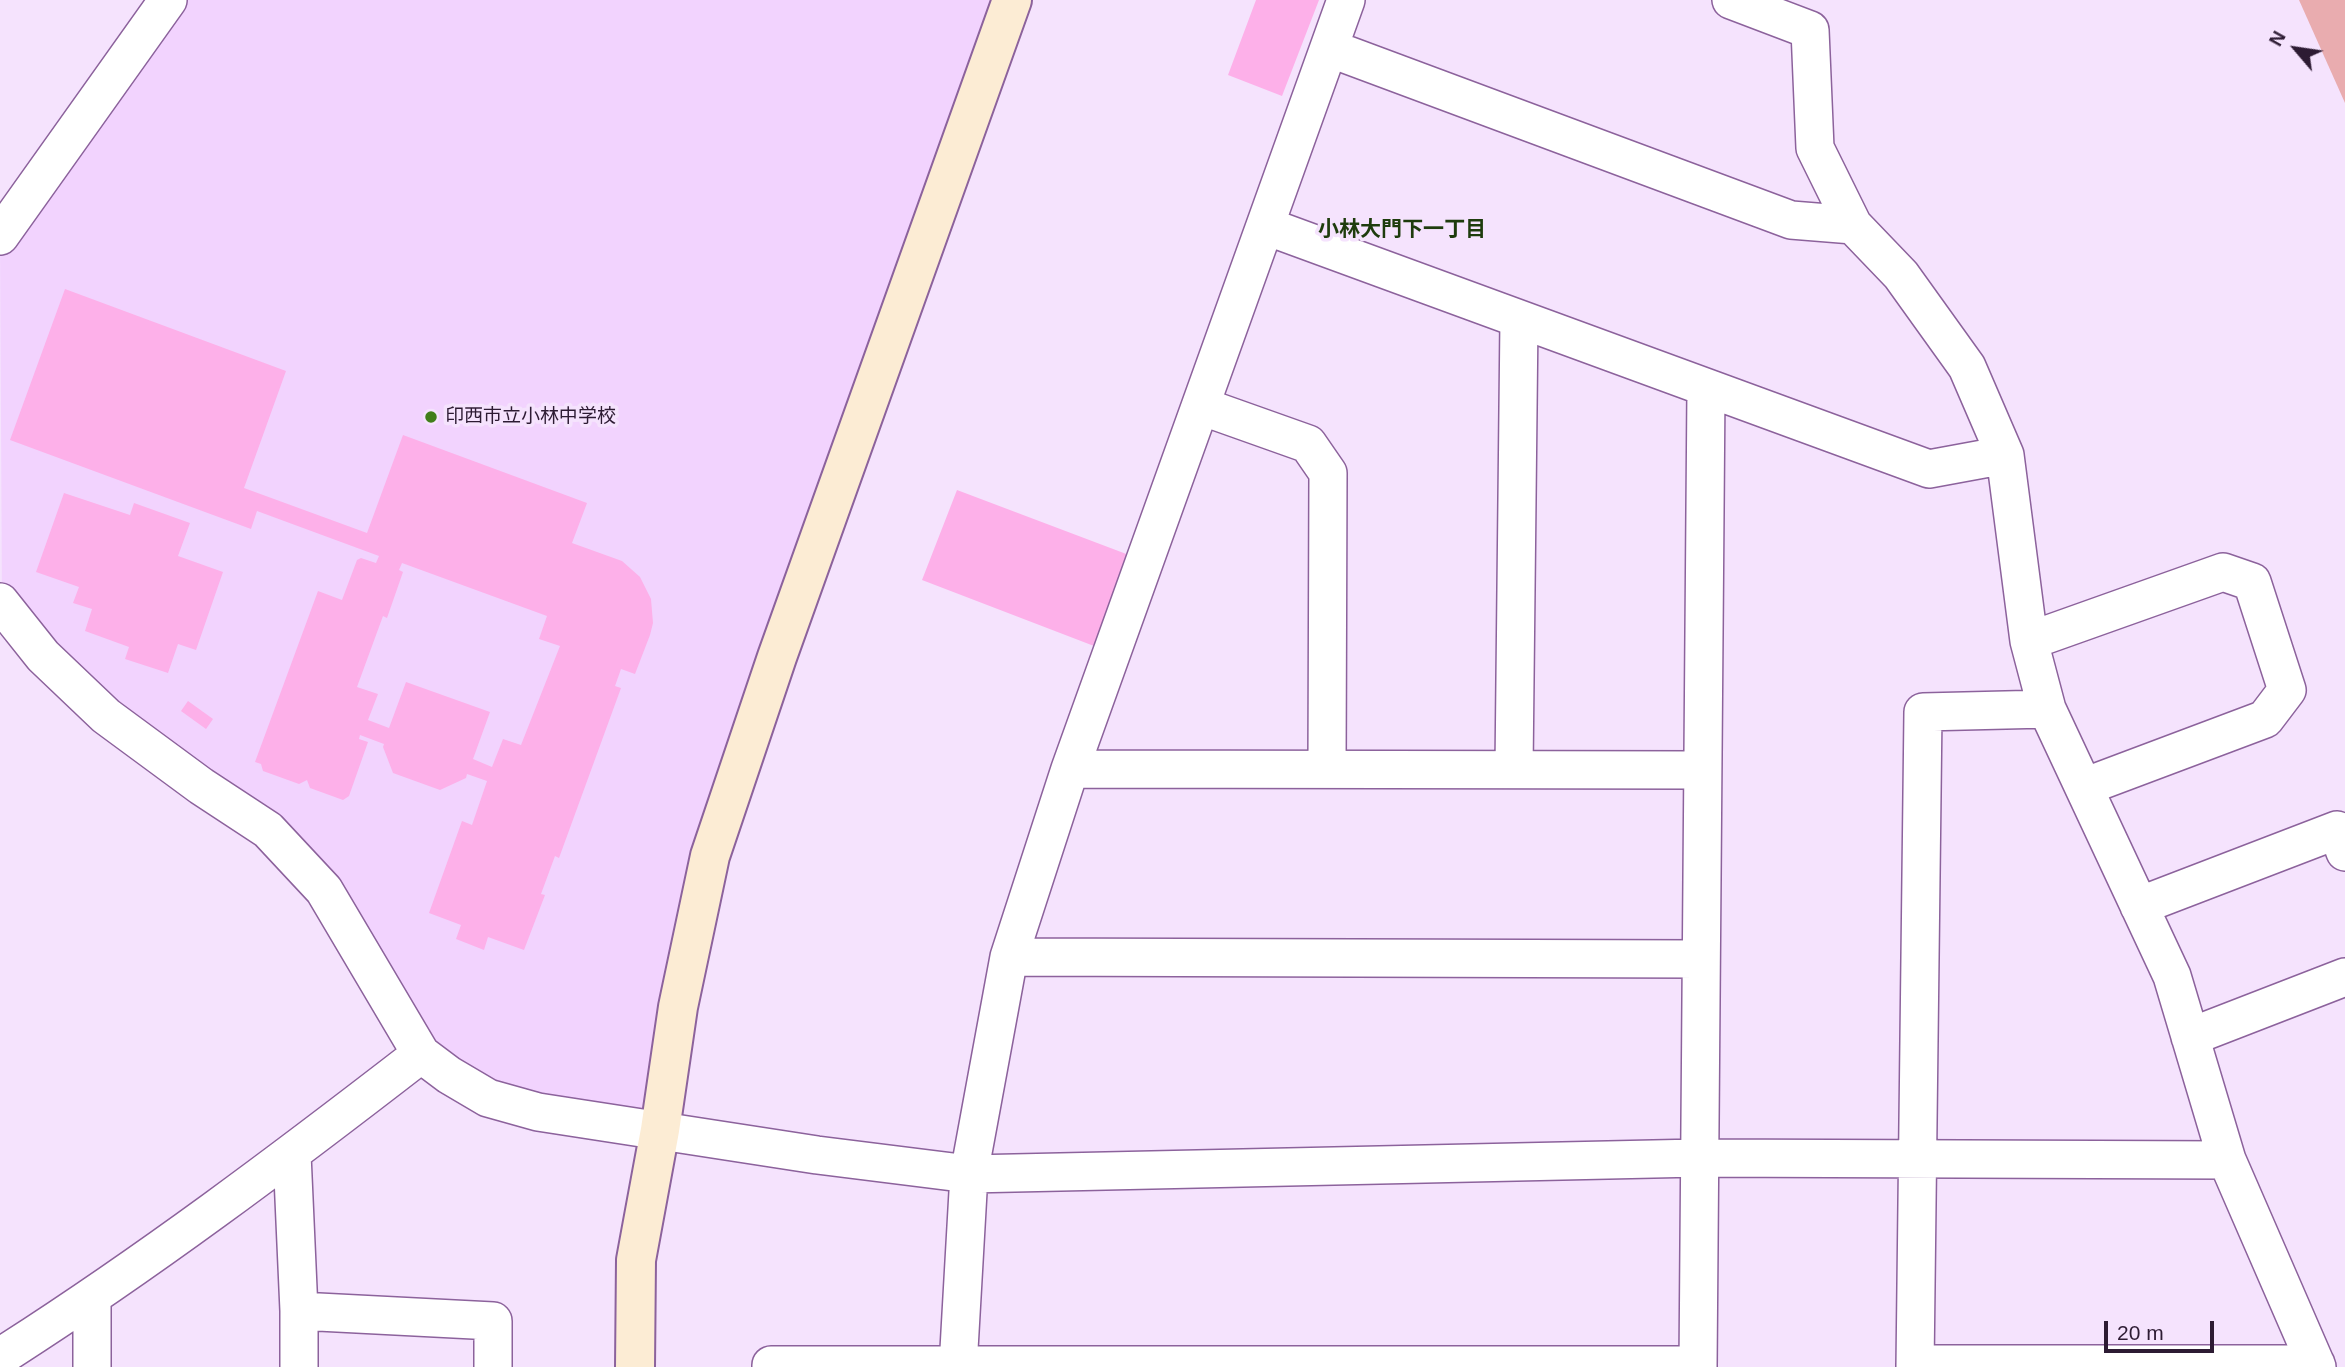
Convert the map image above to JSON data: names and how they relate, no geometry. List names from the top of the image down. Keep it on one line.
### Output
{"districts":["小林大門下一丁目"],"places":["印西市立小林中学校"],"scale_bar":"20 m","north":"top left"}
